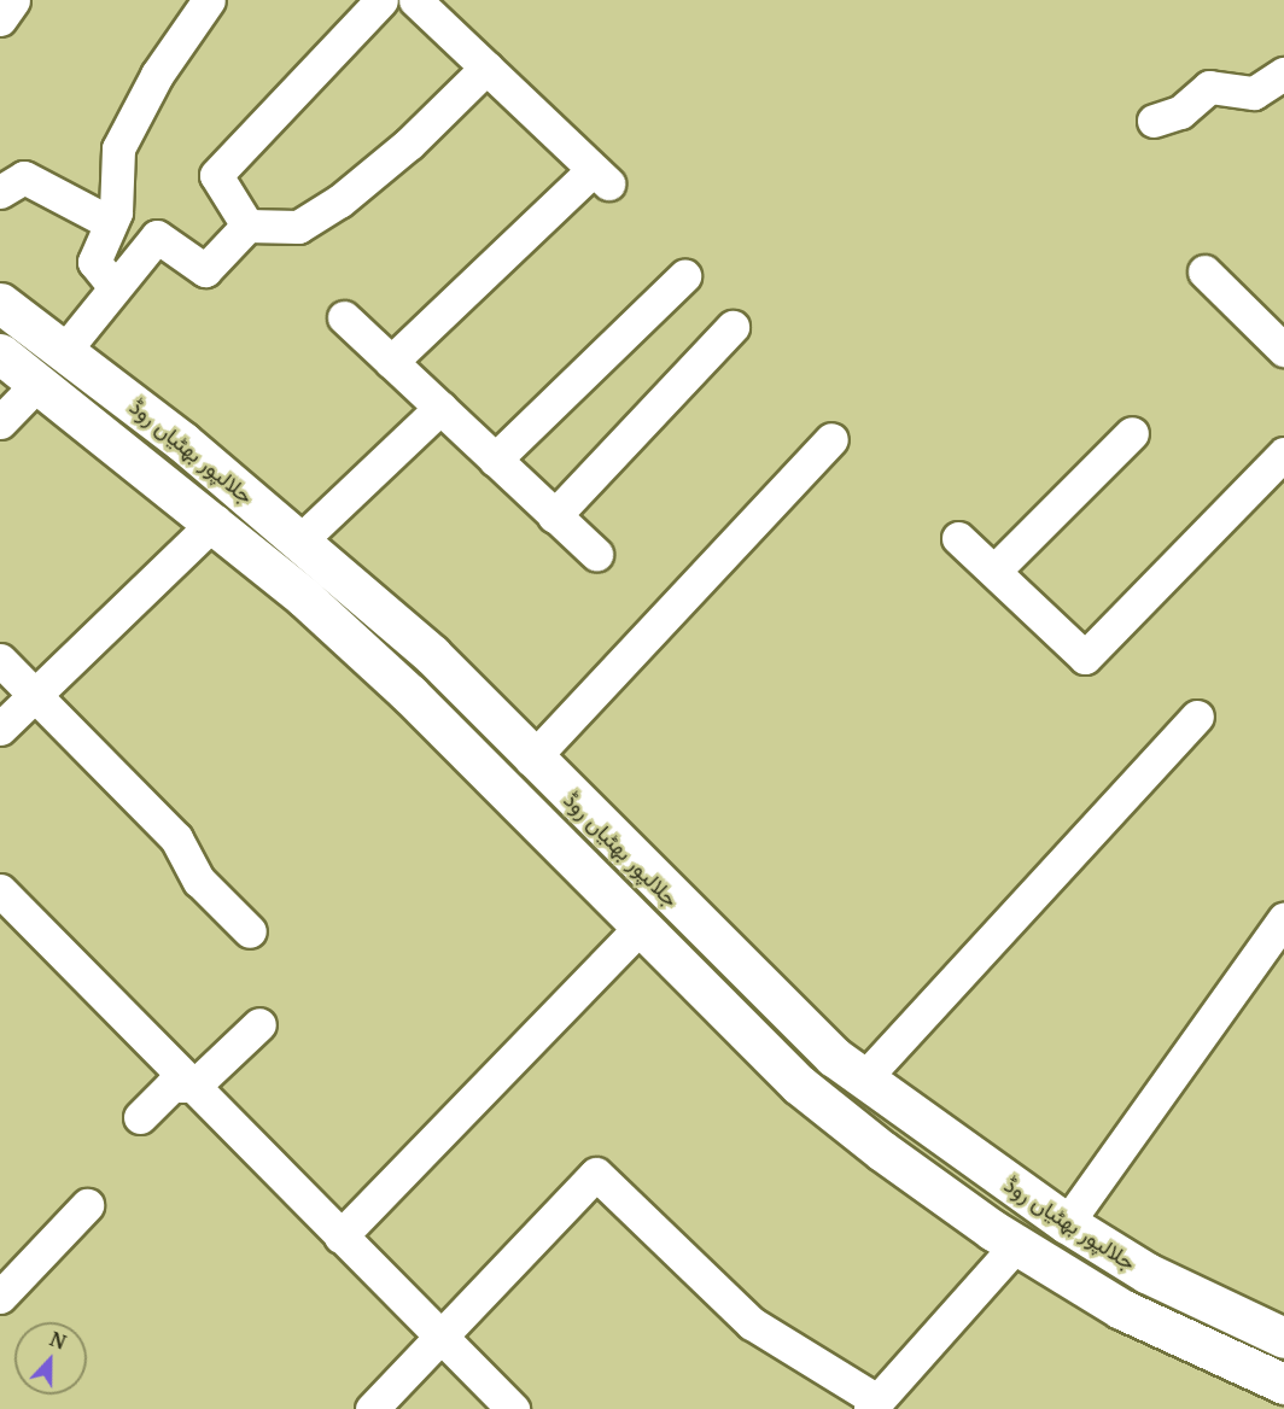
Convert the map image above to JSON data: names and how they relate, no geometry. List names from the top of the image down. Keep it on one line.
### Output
{"streets":{"main road":["جلالپور بھٹیاں روڈ"]},"north":"top"}
